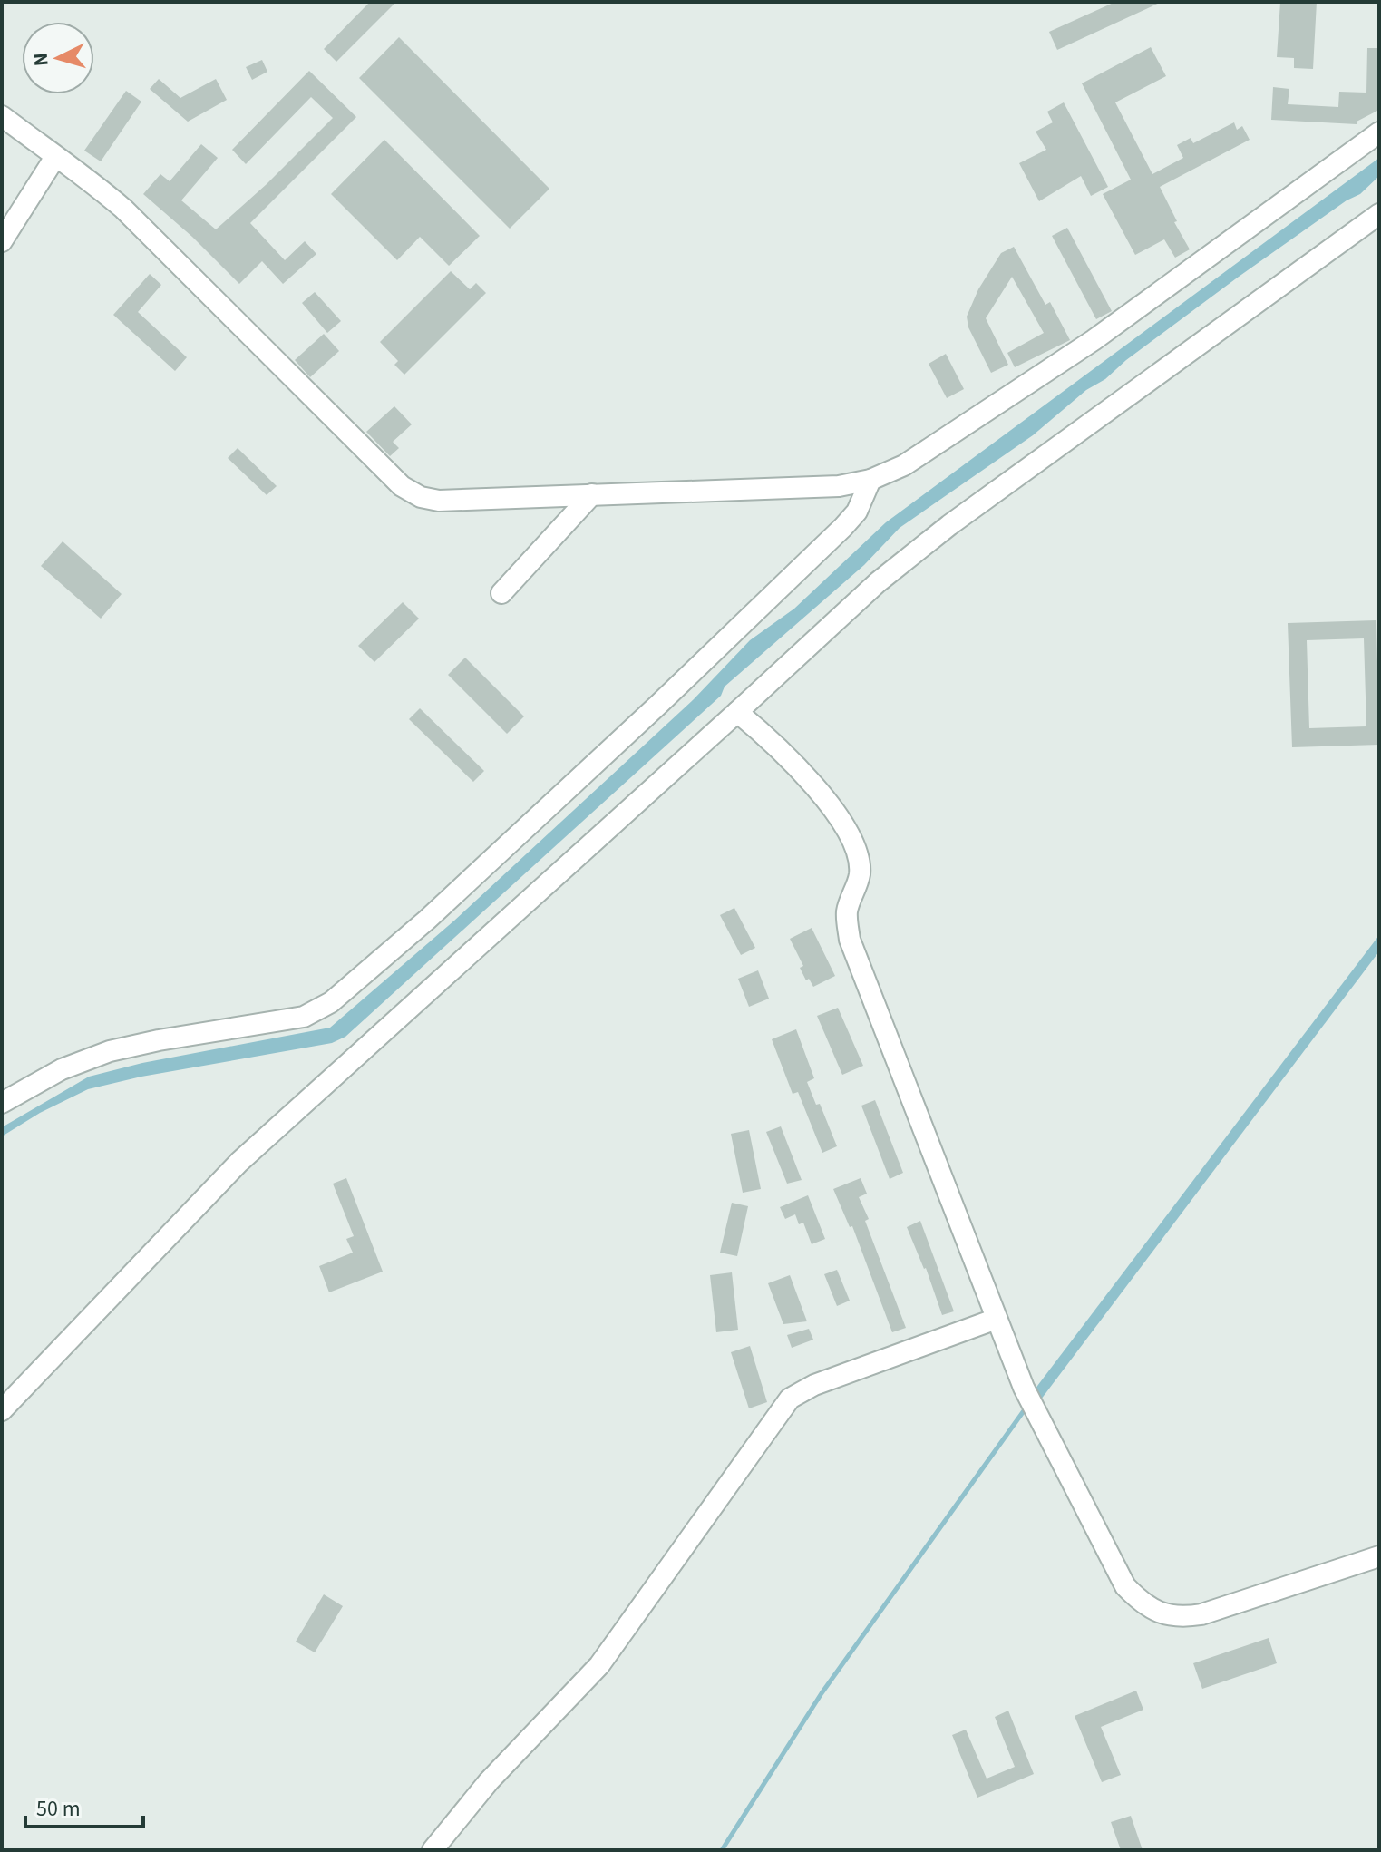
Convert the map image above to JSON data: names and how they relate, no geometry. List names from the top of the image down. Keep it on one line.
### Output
{"scale_bar":"50 m","north":"left"}
